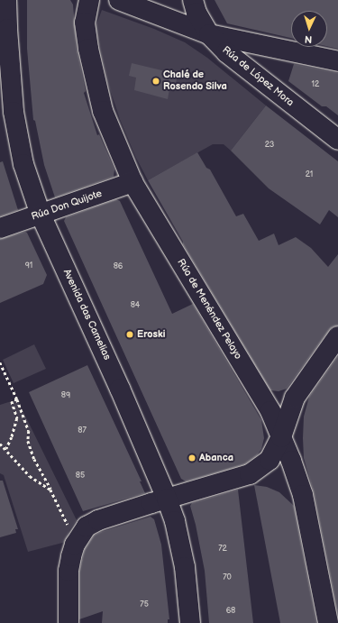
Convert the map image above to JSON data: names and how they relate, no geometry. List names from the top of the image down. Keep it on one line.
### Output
{"streets":{"street":["Rúa de López Mora","Rúa Don Quijote","Rúa de Menéndez Pelayo","Avenida das Camelias"]},"crossings":[["Rúa Don Quijote","Rúa de Menéndez Pelayo"],["Rúa Don Quijote","Avenida das Camelias"]],"places":["Chalé de Rosendo Silva","Eroski","Abanca"],"house_numbers":["12","23","21","91","86","84","89","87","85","72","70","75","68"],"north":"bottom"}
